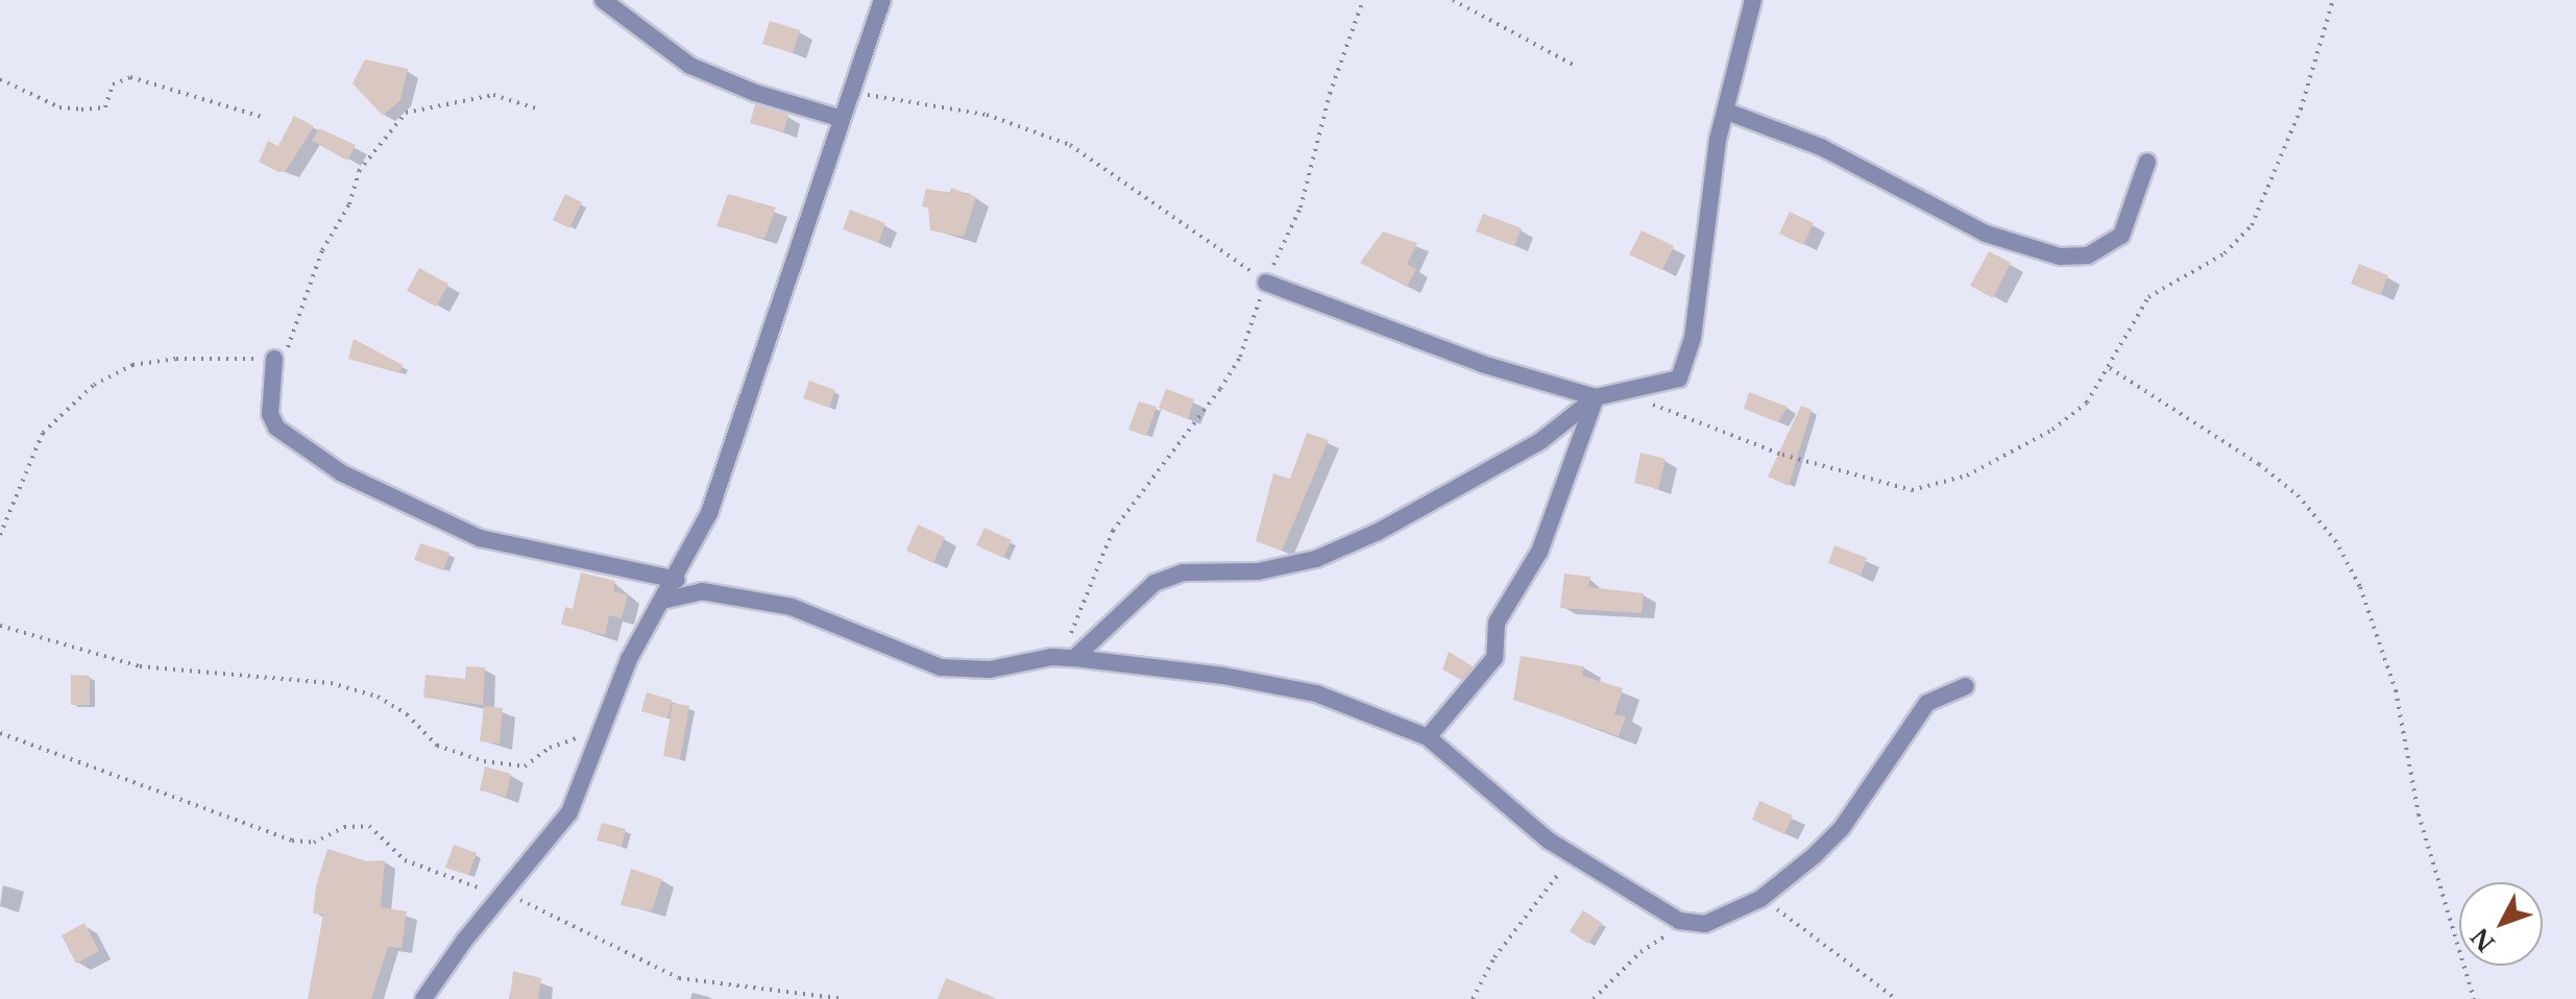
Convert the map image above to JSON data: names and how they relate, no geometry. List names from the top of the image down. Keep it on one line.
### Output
{"north":"bottom left"}
